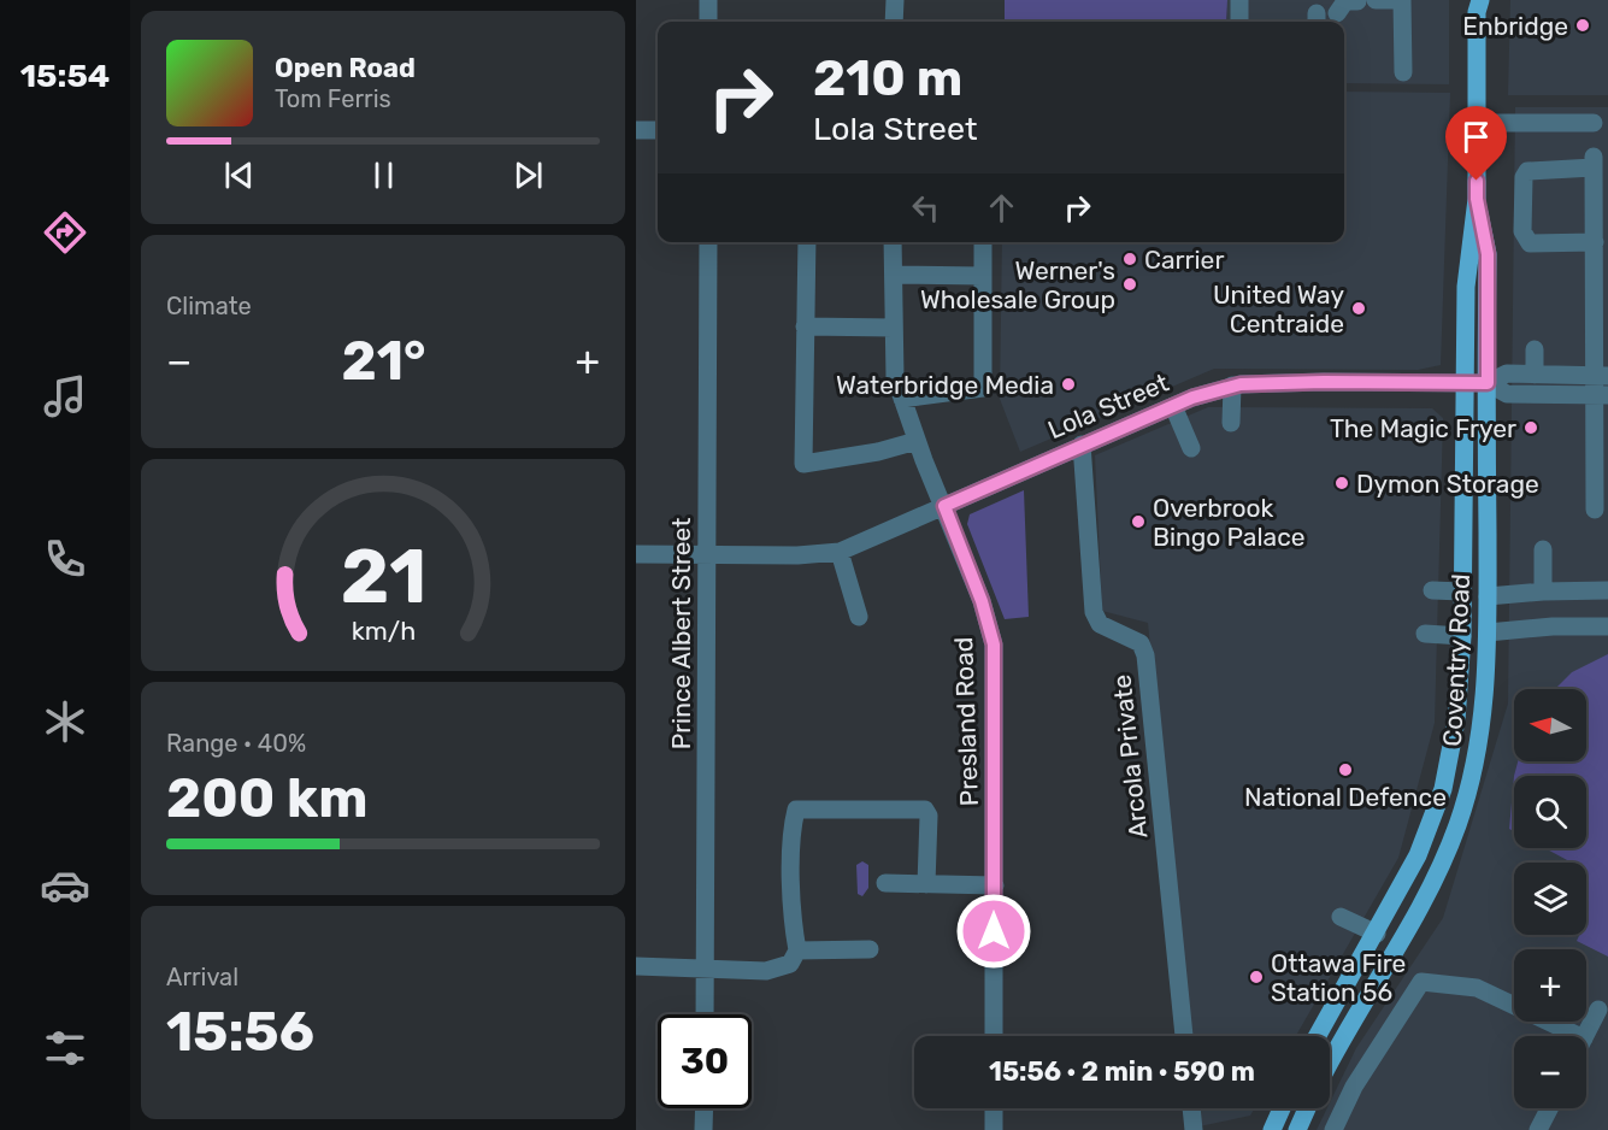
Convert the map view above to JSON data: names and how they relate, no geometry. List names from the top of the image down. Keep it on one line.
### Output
{"streets":{"main road":["Coventry Road"],"street":["Lola Street","Prince Albert Street","Presland Road","Arcola Private"]},"crossings":[["Lola Street","Prince Albert Street"],["Lola Street","Coventry Road"],["Lola Street","Presland Road"],["Lola Street","Arcola Private"]],"places":["Enbridge","Carrier","Werner's Wholesale Group","United Way Centraide","Waterbridge Media","The Magic Fryer","Dymon Storage","Overbrook Bingo Palace","National Defence","Ottawa Fire Station 56"],"north":"left","page":{"tabs":"15:54","turn":["210 m","Lola Street"],"song":["Open Road","Tom Ferris"],"tile":["Climate",["Range · 40%","200 km"],["Arrival","15:56"]],"heat":["−","21°","+"],"map_buttons":["+","−"],"limit":"30","trip":"15:56 · 2 min · 590 m","gauge":["21","km/h"]}}
